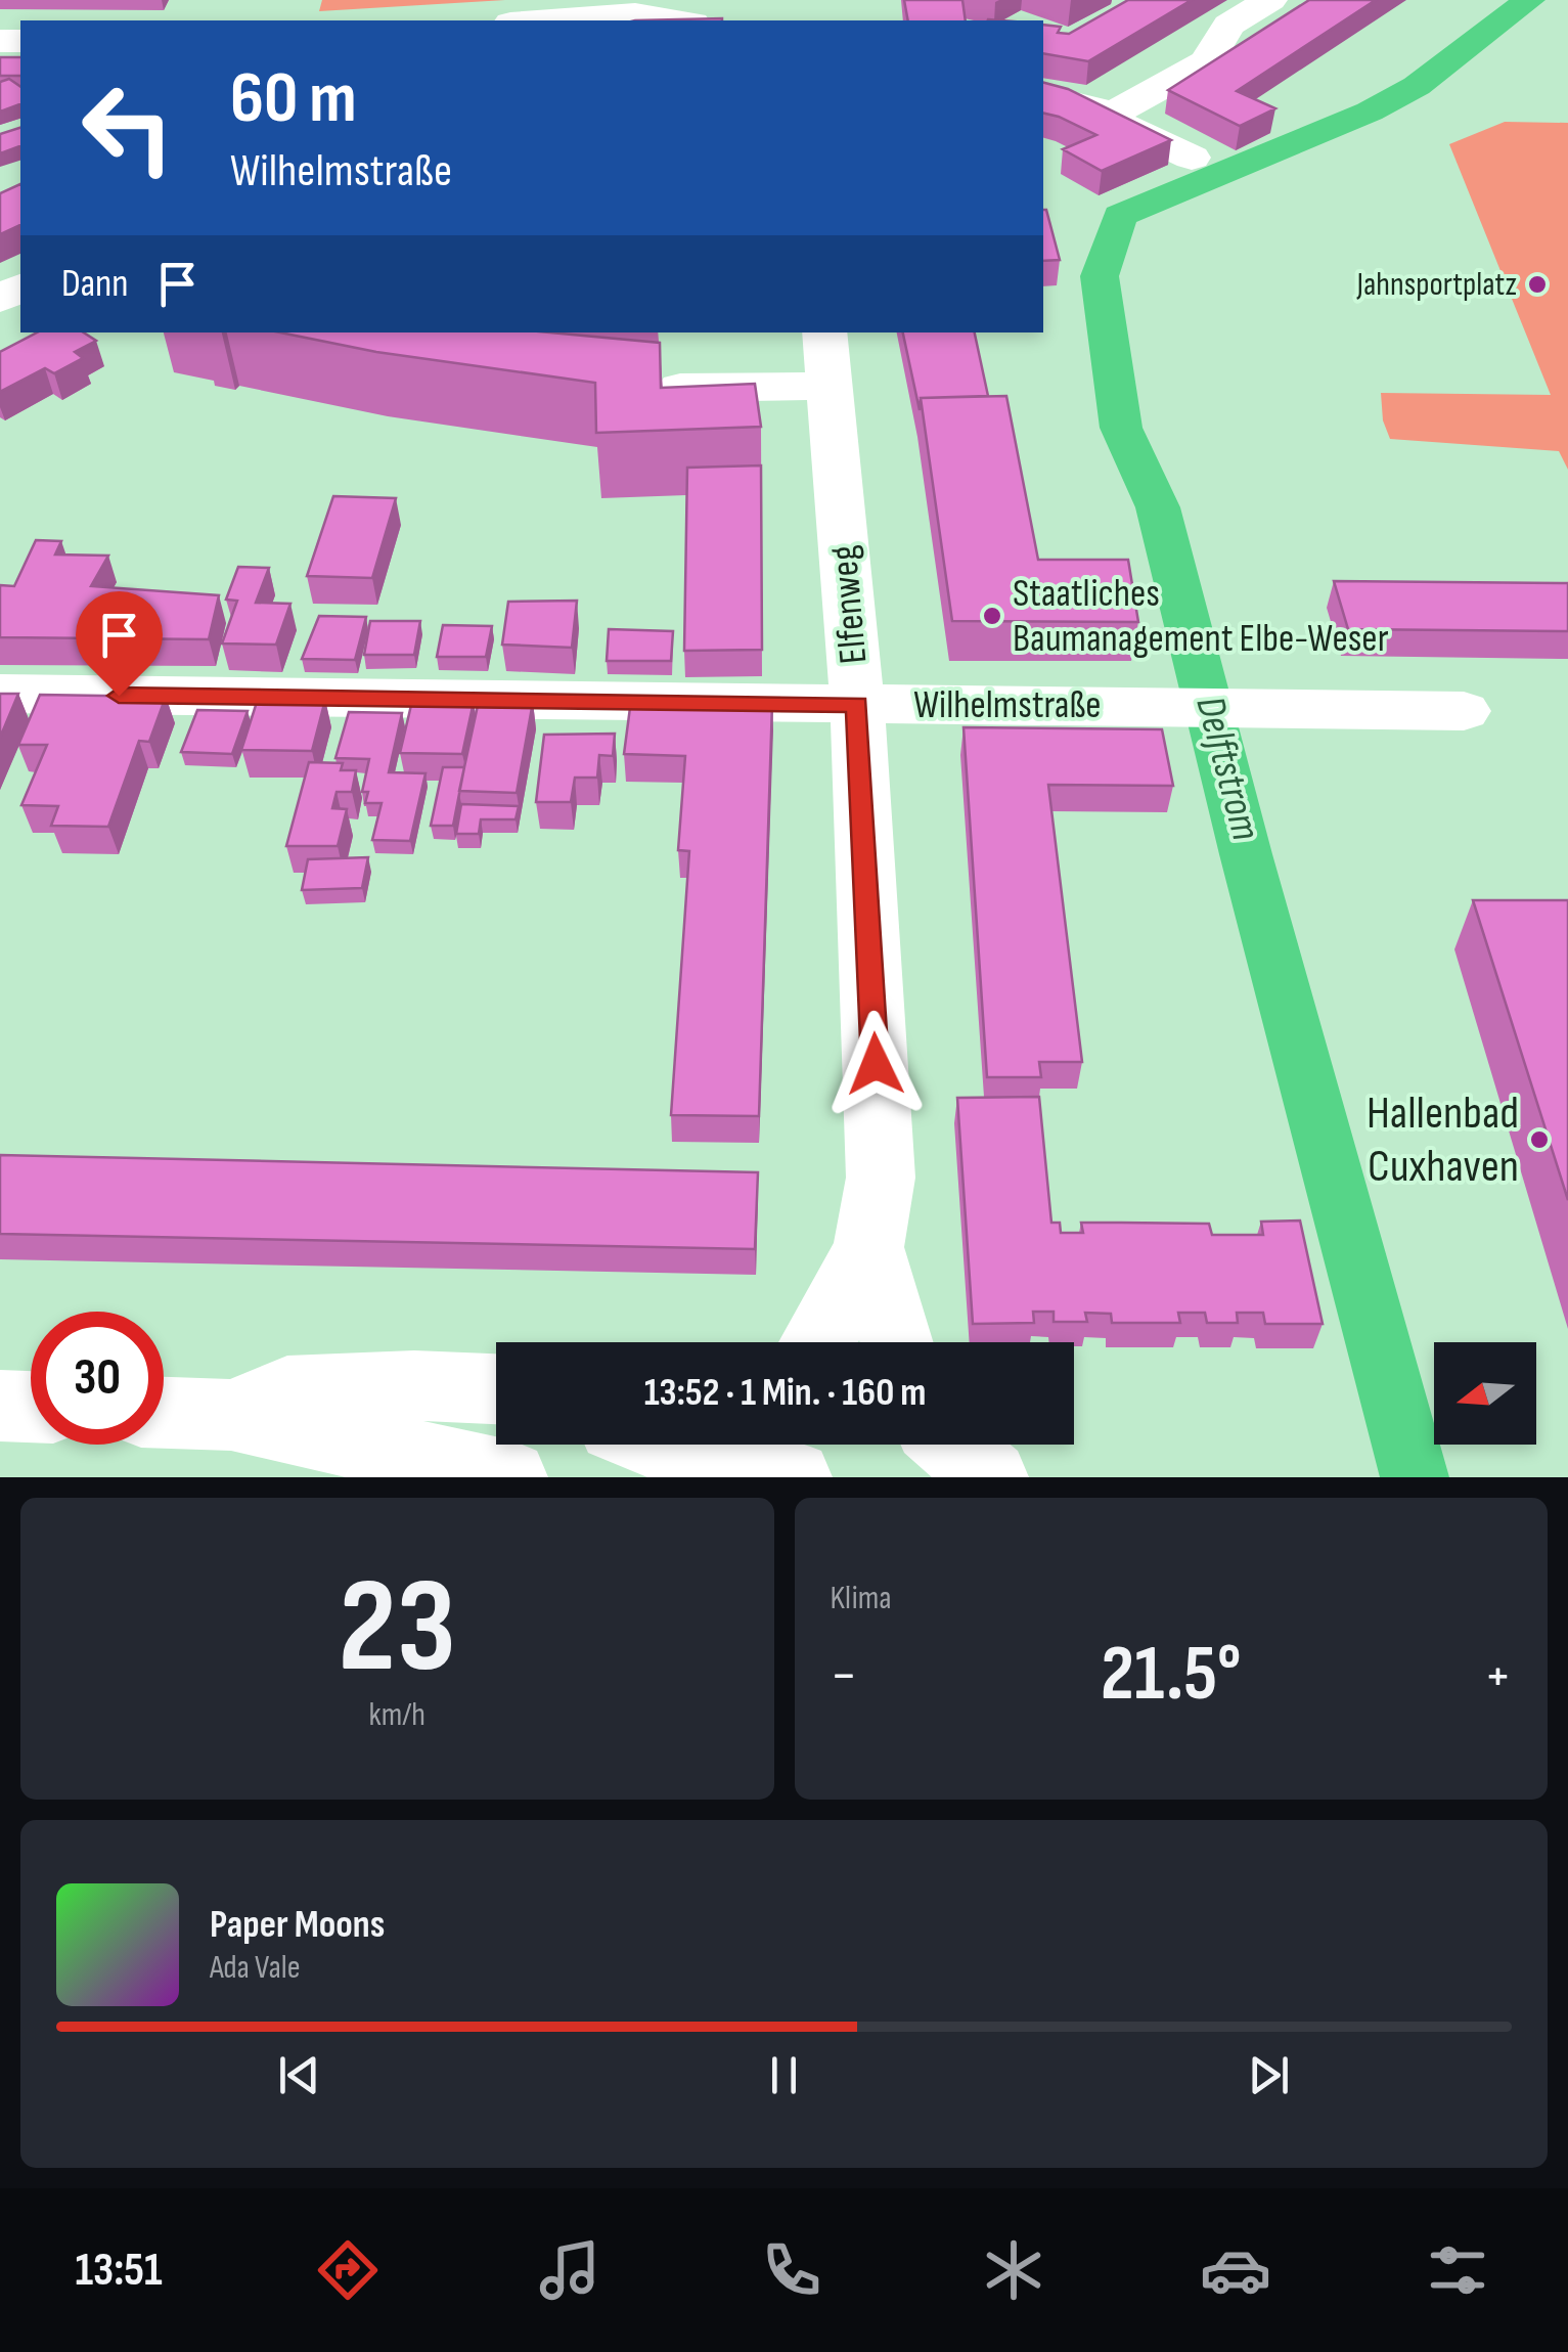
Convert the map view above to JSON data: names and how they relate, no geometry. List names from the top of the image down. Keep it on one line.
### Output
{"streets":{"street":["Elfenweg","Wilhelmstraße"]},"crossings":[["Elfenweg","Wilhelmstraße"]],"water":["Delftstrom"],"places":["Jahnsportplatz","Staatliches Baumanagement Elbe-Weser","Hallenbad Cuxhaven"],"north":"left","page":{"turn":["60 m","Wilhelmstraße"],"then":"Dann","limit":"30","trip":"13:52 · 1 Min. · 160 m","tile":[["23","km/h"],"Klima"],"heat":["−","21.5°","+"],"song":["Paper Moons","Ada Vale"],"tabs":"13:51"}}
